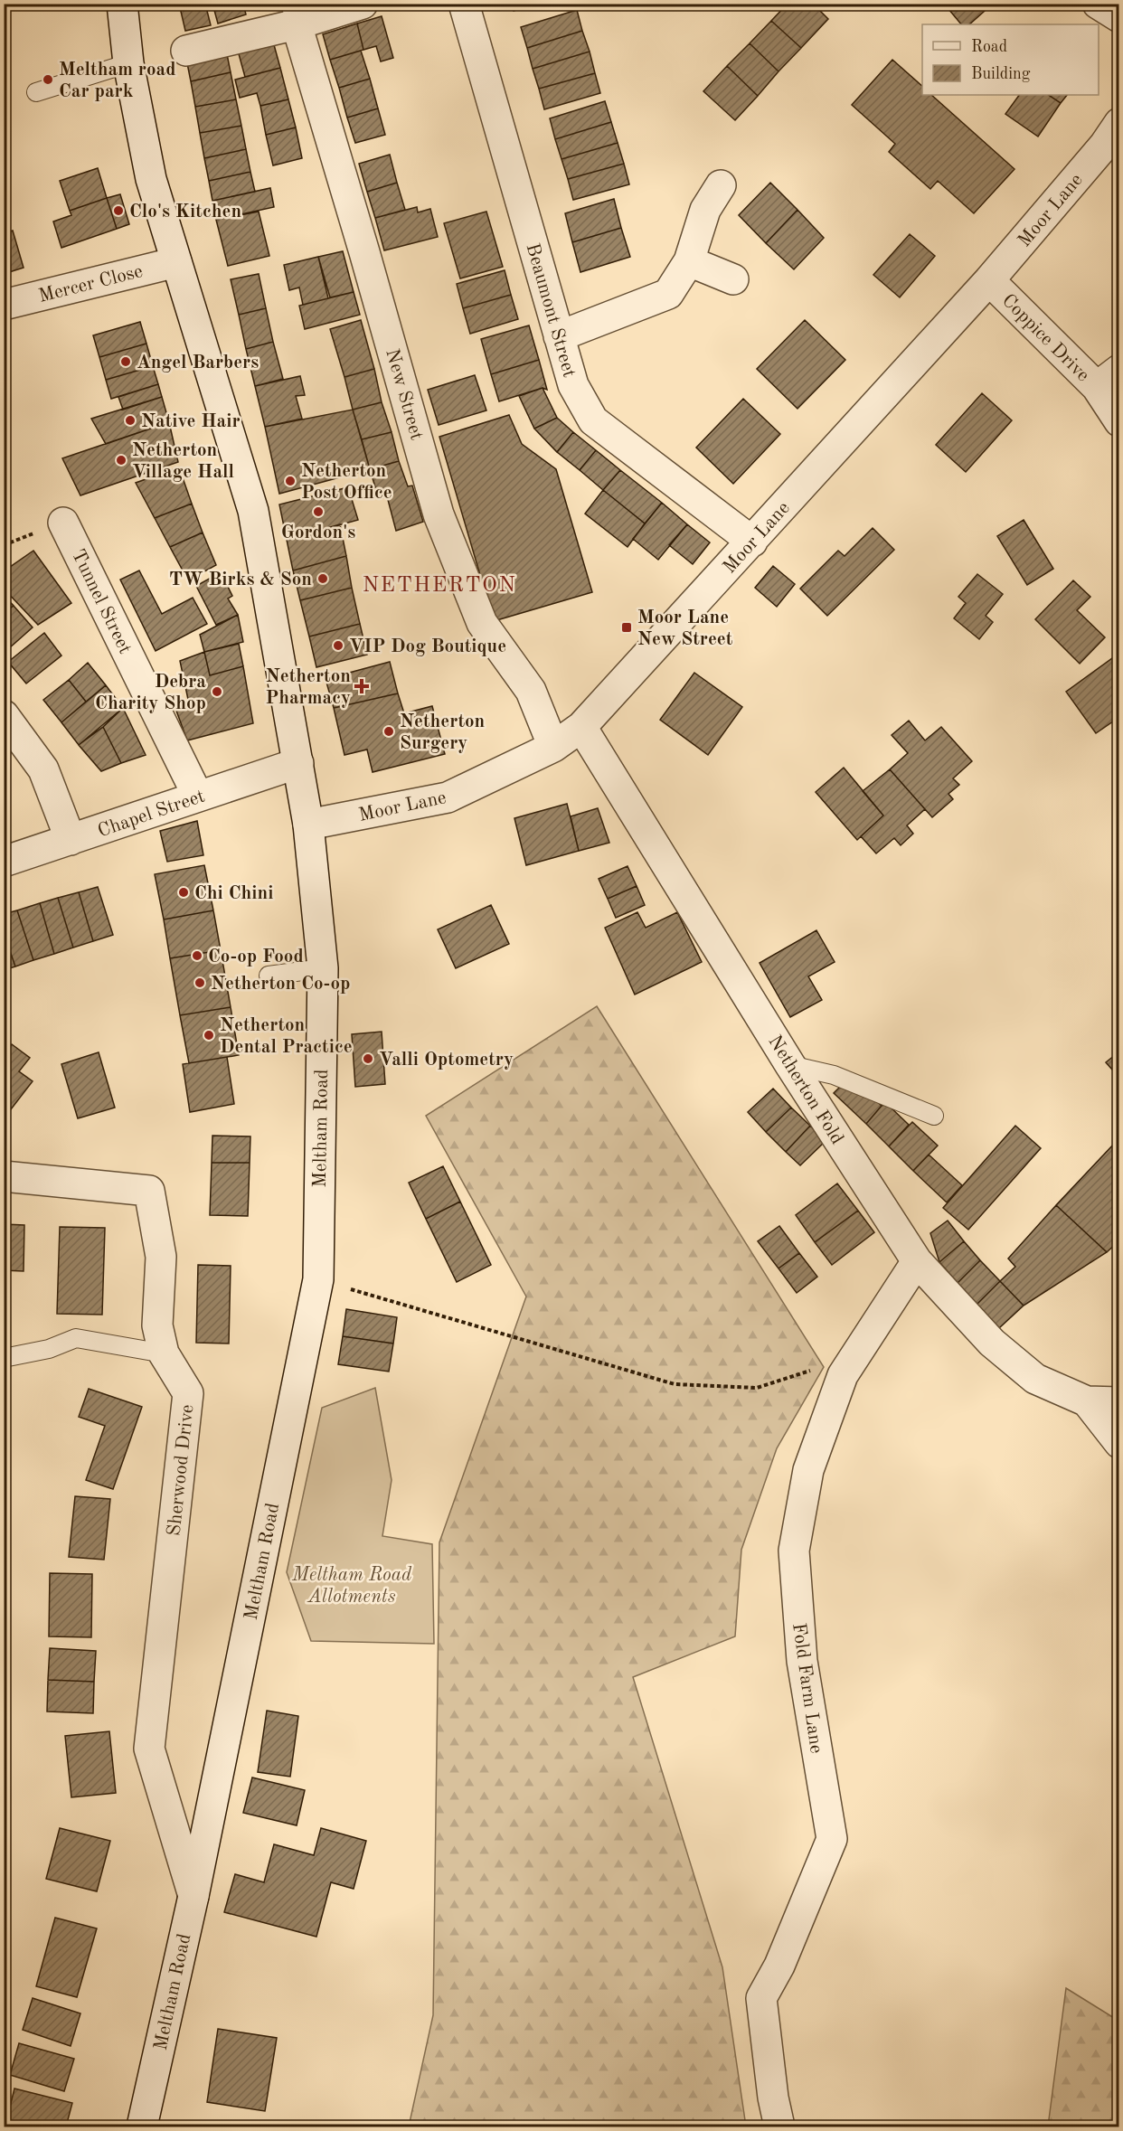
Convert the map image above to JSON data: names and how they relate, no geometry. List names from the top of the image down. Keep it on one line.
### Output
{"streets":{"street":["Moor Lane","Mercer Close","Beaumont Street","Coppice Drive","New Street","Tunnel Street","Chapel Street","Netherton Fold","Meltham Road","Sherwood Drive","Fold Farm Lane"]},"crossings":[["Moor Lane","Beaumont Street"],["Moor Lane","Coppice Drive"],["Moor Lane","New Street"],["Moor Lane","Netherton Fold"],["Moor Lane","Meltham Road"],["Mercer Close","Meltham Road"],["Tunnel Street","Chapel Street"],["Chapel Street","Meltham Road"],["Netherton Fold","Fold Farm Lane"],["Meltham Road","Sherwood Drive"]],"districts":["NETHERTON"],"parks":["Meltham Road Allotments"],"places":{"other":["Meltham road Car park","Clo's Kitchen","Angel Barbers","Native Hair","Netherton Village Hall","Netherton Post Office","Gordon's","TW Birks & Son","VIP Dog Boutique","Debra Charity Shop","Netherton Surgery","Chi Chini","Co-op Food","Netherton Co-op","Netherton Dental Practice","Valli Optometry"],"transit":["Moor Lane New Street"],"health":["Netherton Pharmacy"]},"legend":["Road","Building"]}
